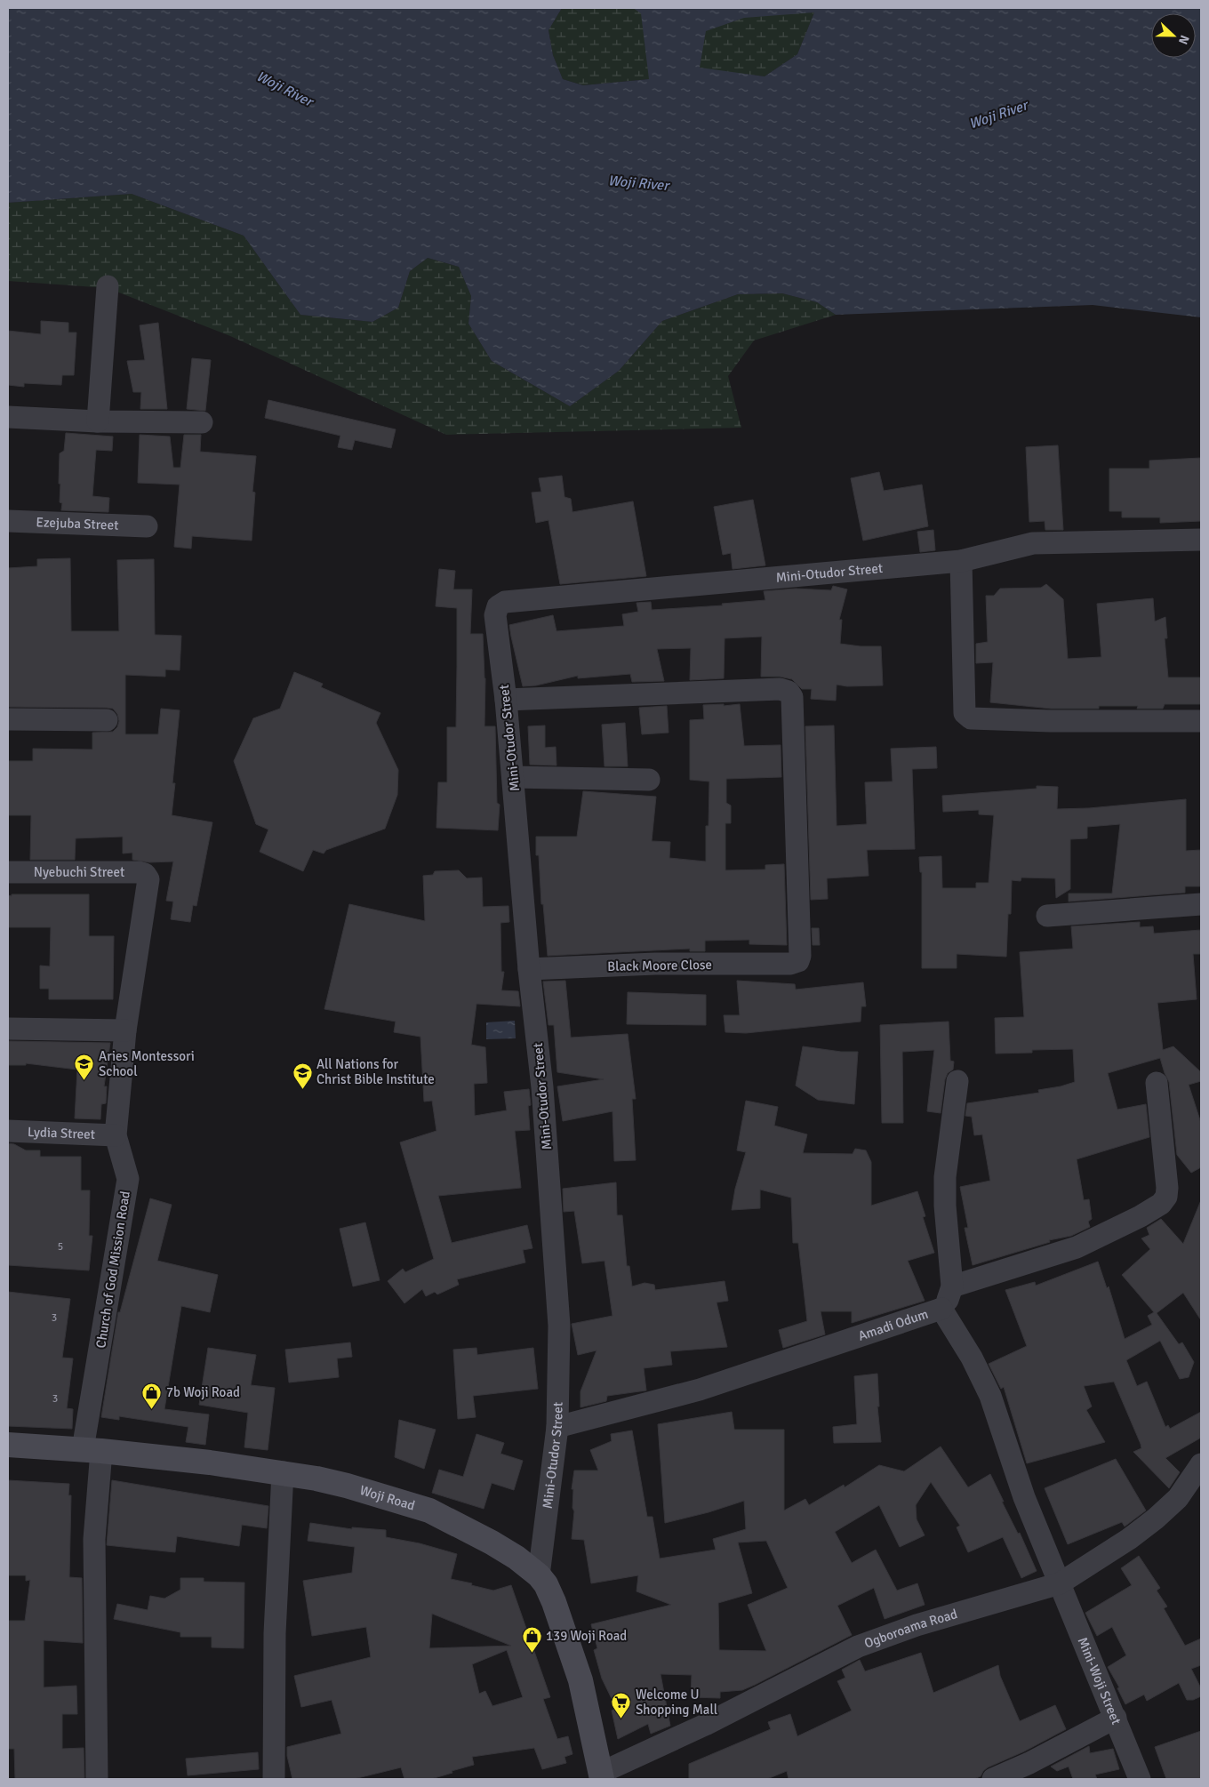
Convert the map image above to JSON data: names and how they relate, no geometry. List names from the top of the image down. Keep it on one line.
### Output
{"streets":{"main road":["Woji Road"],"street":["Ezejuba Street","Mini-Otudor Street","Nyebuchi Street","Black Moore Close","Lydia Street","Church of God Mission Road","Amadi Odum","Ogboroama Road","Mini-Woji Street"]},"crossings":[["Mini-Otudor Street","Black Moore Close"],["Mini-Otudor Street","Amadi Odum"],["Mini-Otudor Street","Woji Road"],["Nyebuchi Street","Church of God Mission Road"],["Lydia Street","Church of God Mission Road"],["Church of God Mission Road","Woji Road"],["Amadi Odum","Ogboroama Road"],["Amadi Odum","Mini-Woji Street"],["Woji Road","Ogboroama Road"],["Ogboroama Road","Mini-Woji Street"]],"water":["Woji River"],"places":{"school or university":["Aries Montessori School","All Nations for Christ Bible Institute"],"shop":["7b Woji Road","139 Woji Road"],"supermarket":["Welcome U Shopping Mall"]},"house_numbers":["5","3","3"],"north":"right"}
